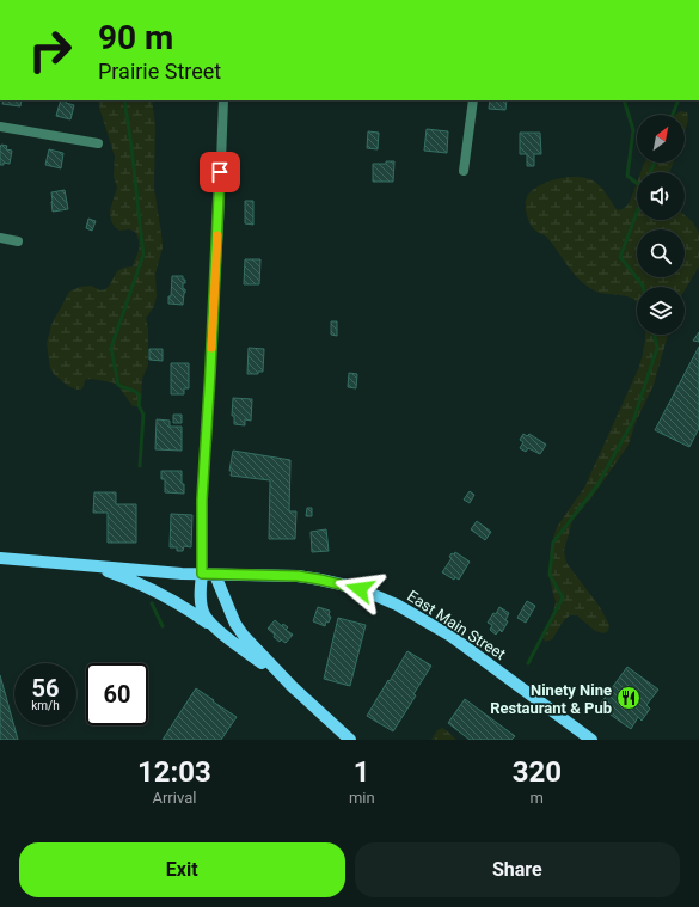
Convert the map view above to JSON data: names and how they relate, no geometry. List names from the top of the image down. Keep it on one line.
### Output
{"streets":{"main road":["East Main Street"]},"places":{"restaurant":["Ninety Nine Restaurant & Pub"]},"north":"top right","page":{"turn":["90 m","Prairie Street"],"speed":"56 km/h","limit":"60","eta":["12:03","Arrival","1","min","320","m"],"buttons":["Exit","Share"]}}
